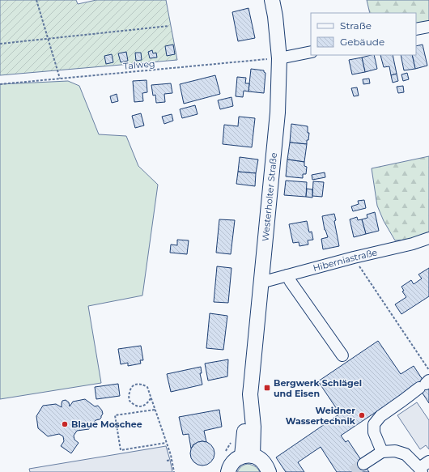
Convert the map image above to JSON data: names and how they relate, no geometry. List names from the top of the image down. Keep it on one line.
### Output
{"streets":{"main road":["Westerholter Straße"],"street":["Hiberniastraße"],"path":["Talweg"]},"crossings":[["Talweg","Westerholter Straße"],["Westerholter Straße","Hiberniastraße"]],"places":{"transit":["Bergwerk Schlägel und Eisen"],"other":["Weidner Wassertechnik","Blaue Moschee"]},"legend":["Straße","Gebäude"]}
